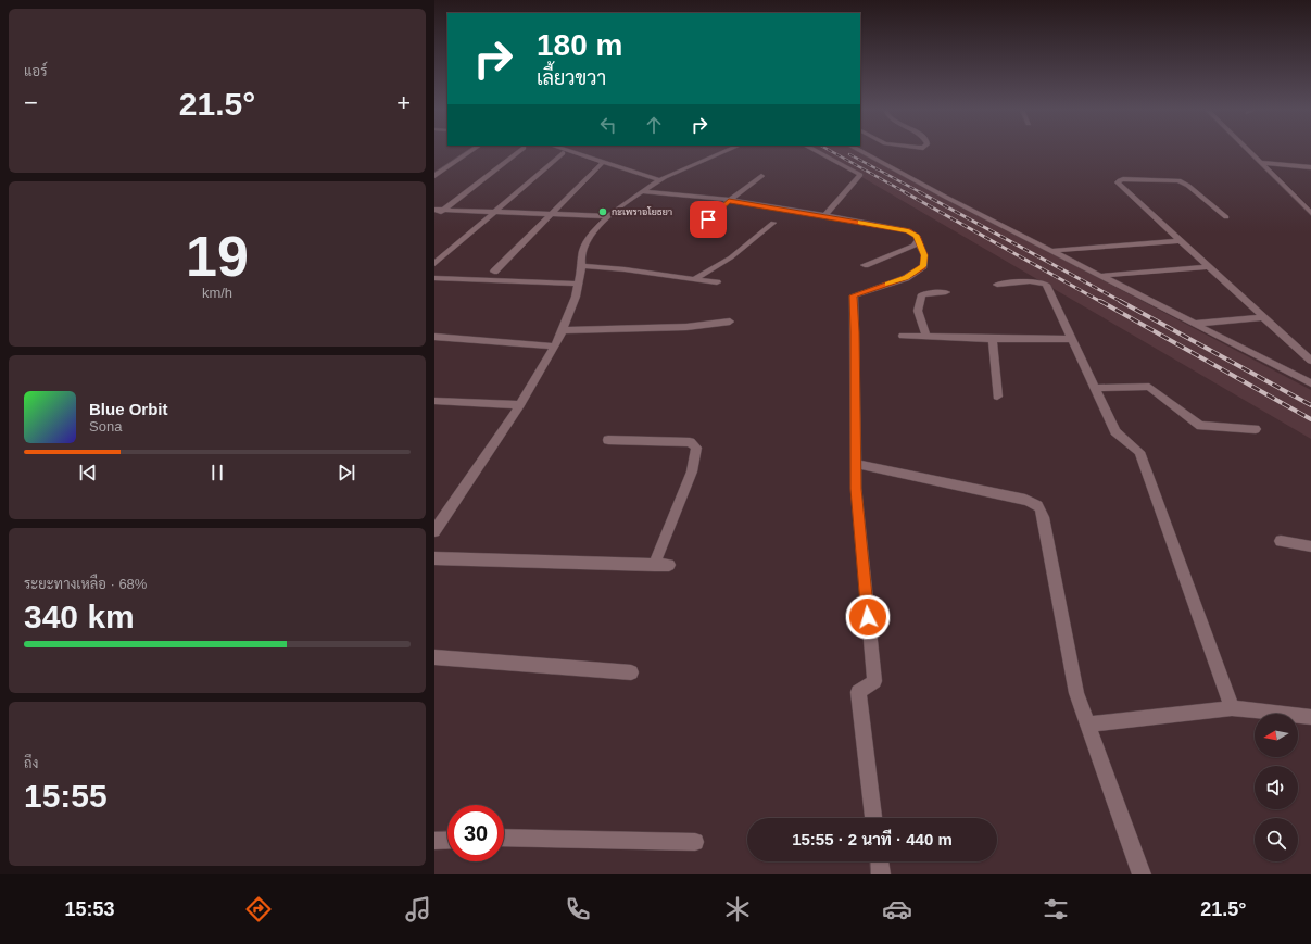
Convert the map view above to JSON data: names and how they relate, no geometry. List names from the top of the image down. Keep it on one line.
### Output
{"places":["กะเพราอโยธยา"],"north":"left","page":{"tile":["แอร์",["19","km/h"],["ระยะทางเหลือ · 68%","340 km"],["ถึง","15:55"]],"turn":["180 m","เลี้ยวขวา"],"heat":["−","21.5°","+"],"song":["Blue Orbit","Sona"],"limit":"30","trip":"15:55 · 2 นาที · 440 m","tabs":["15:53","21.5°"]}}
